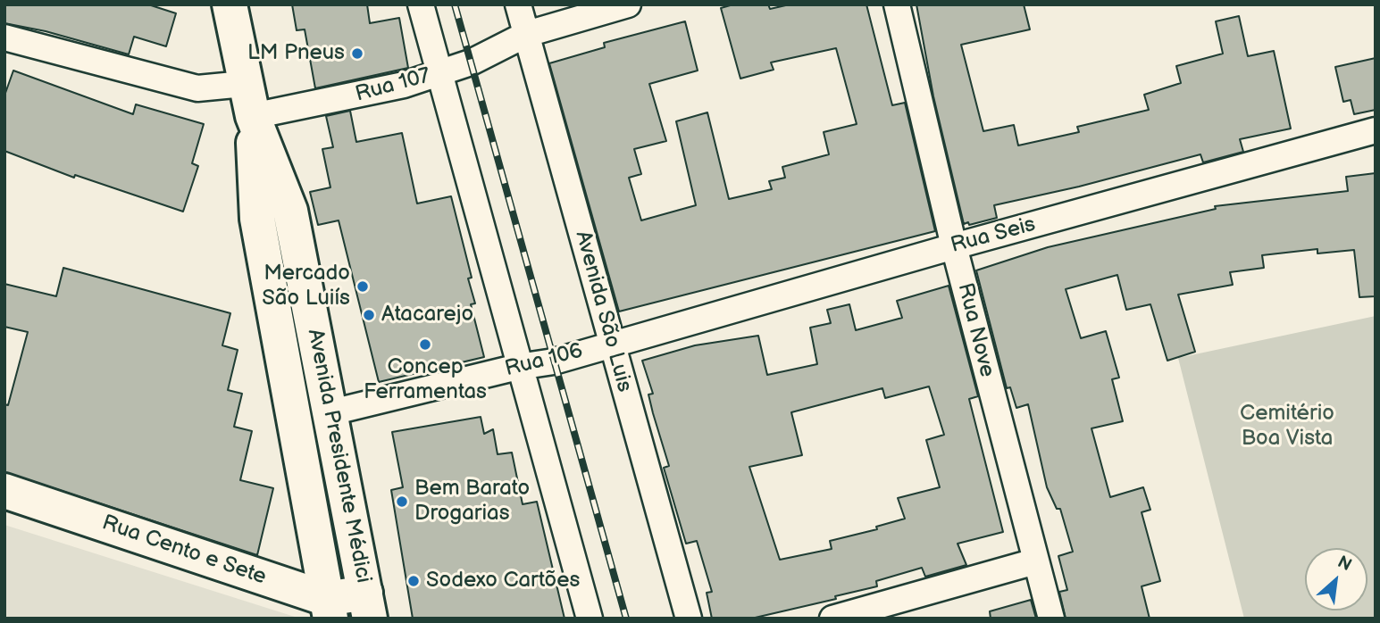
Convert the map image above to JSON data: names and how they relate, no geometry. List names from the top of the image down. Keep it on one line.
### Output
{"streets":{"main road":["Avenida Presidente Médici","Rua Cento e Sete"],"street":["Rua 107","Rua Seis","Avenida São Luis","Rua Nove","Rua 106"]},"crossings":[["Rua 107","Avenida São Luis"],["Rua 107","Avenida Presidente Médici"],["Rua Seis","Avenida São Luis"],["Rua Seis","Rua Nove"],["Rua Seis","Rua 106"],["Avenida São Luis","Rua 106"],["Rua 106","Avenida Presidente Médici"],["Avenida Presidente Médici","Rua Cento e Sete"]],"parks":["Cemitério Boa Vista"],"places":["LM Pneus","Mercado São Luiís","Atacarejo","Concep Ferramentas","Bem Barato Drogarias","Sodexo Cartões"],"north":"top right"}
